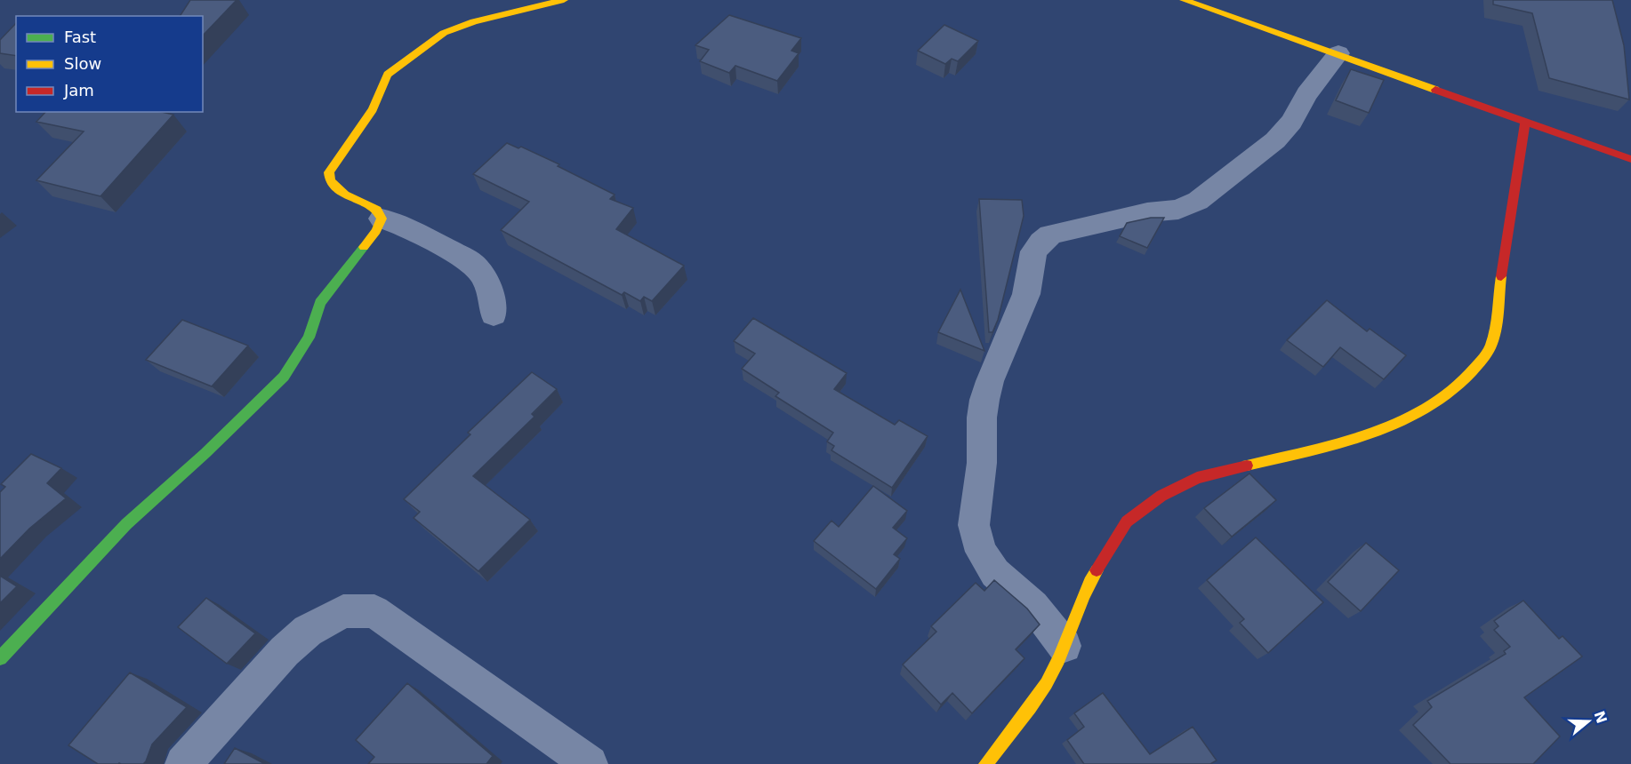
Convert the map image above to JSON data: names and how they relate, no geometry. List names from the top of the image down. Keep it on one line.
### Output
{"legend":["Fast","Slow","Jam"],"north":"right"}
